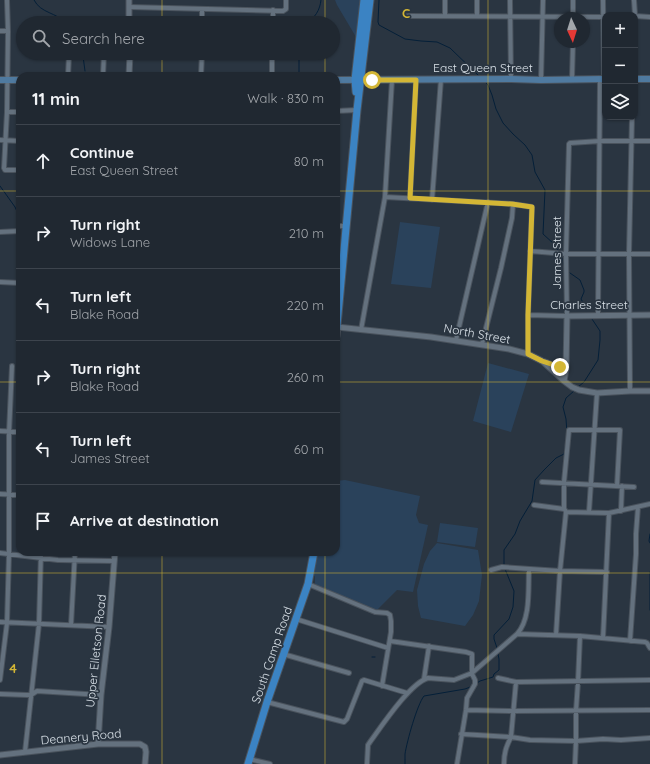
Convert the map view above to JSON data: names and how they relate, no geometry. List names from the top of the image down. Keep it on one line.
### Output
{"streets":{"main road":["East Queen Street","South Camp Road"],"street":["James Street","Charles Street","North Street","Upper Elletson Road","Deanery Road"]},"crossings":[["James Street","Charles Street"],["James Street","North Street"],["Upper Elletson Road","Deanery Road"]],"north":"bottom","page":{"map_buttons":["+","−"],"search":"Search here","heading":["11 min","Walk · 830 m"],"list":[["Continue","East Queen Street","80 m"],["Turn right","Widows Lane","210 m"],["Turn left","Blake Road","220 m"],["Turn right","Blake Road","260 m"],["Turn left","James Street","60 m"],"Arrive at destination"]},"grid":{"columns":["C"],"rows":["4"]}}
